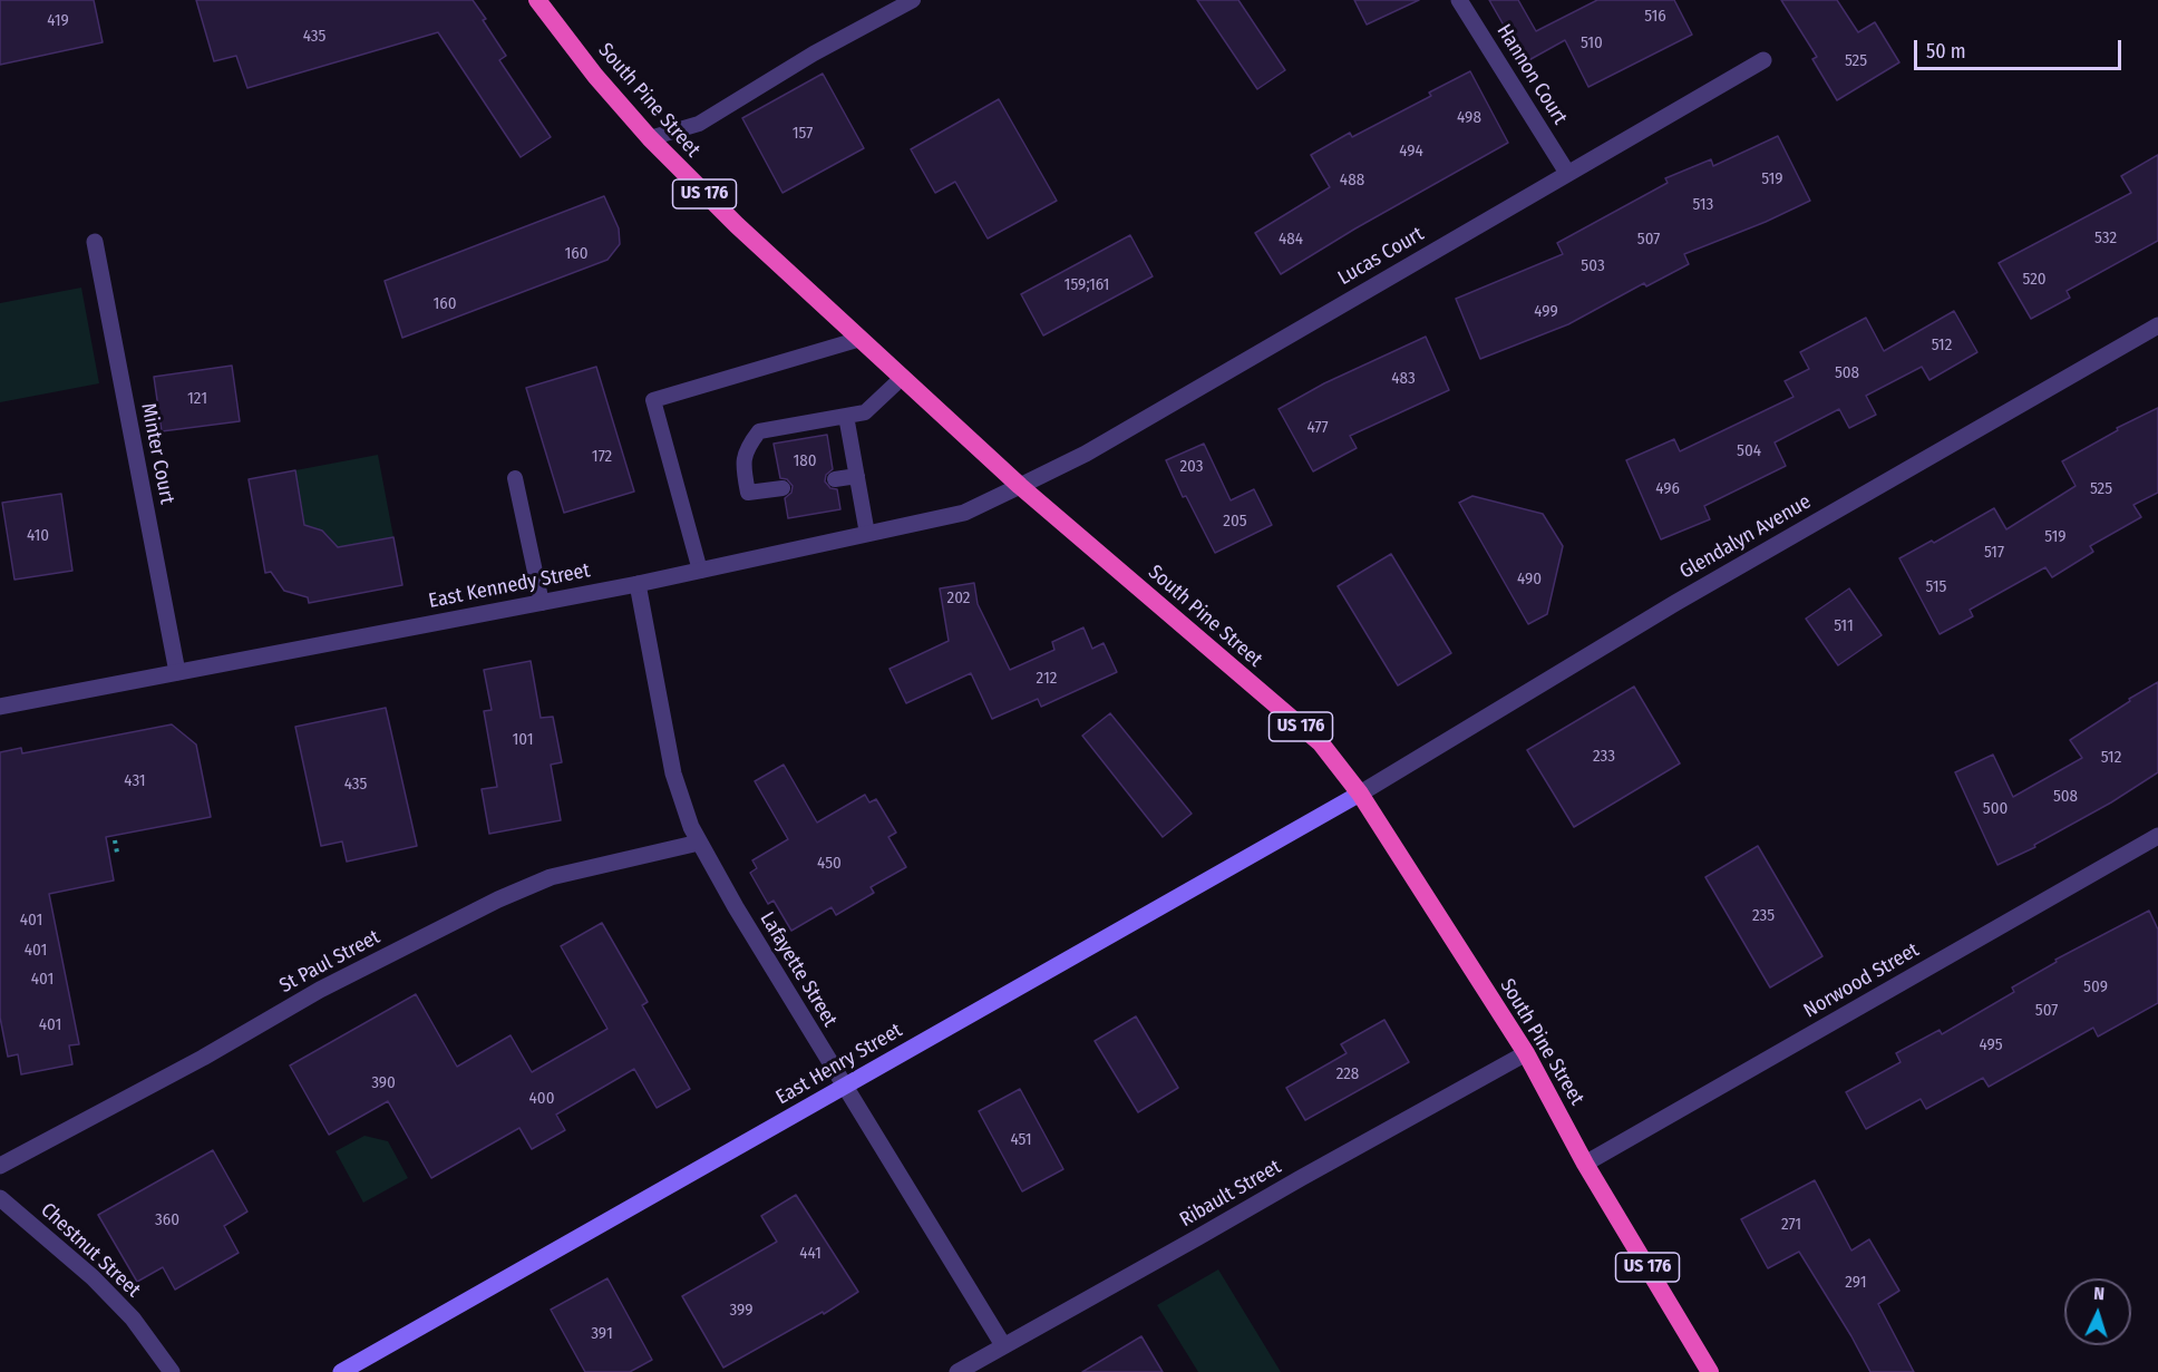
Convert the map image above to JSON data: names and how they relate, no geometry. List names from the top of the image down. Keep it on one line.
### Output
{"streets":{"highway":["South Pine Street","US 176"],"main road":["East Henry Street"],"street":["Hannon Court","Lucas Court","Minter Court","Glendalyn Avenue","East Kennedy Street","St Paul Street","Lafayette Street","Norwood Street","Ribault Street","Chestnut Street"]},"crossings":[["Hannon Court","Lucas Court"],["South Pine Street","Lucas Court"],["South Pine Street","Glendalyn Avenue"],["South Pine Street","East Kennedy Street"],["South Pine Street","Norwood Street"],["South Pine Street","East Henry Street"],["South Pine Street","Ribault Street"],["Lucas Court","East Kennedy Street"],["Minter Court","East Kennedy Street"],["Glendalyn Avenue","East Henry Street"],["East Kennedy Street","Lafayette Street"],["St Paul Street","Lafayette Street"],["Lafayette Street","East Henry Street"],["Lafayette Street","Ribault Street"]],"house_numbers":["516","419","435","510","525","498","157","494","519","488","513","532","484","507","160","503","520","159;161","160","499","512","508","483","121","477","504","172","180","203","496","525","205","410","519","517","490","515","202","511","212","101","233","512","431","435","508","500","450","235","401","401","401","509","507","401","495","228","390","400","451","360","271","441","291","399","391"],"scale_bar":"50 m","north":"top"}
